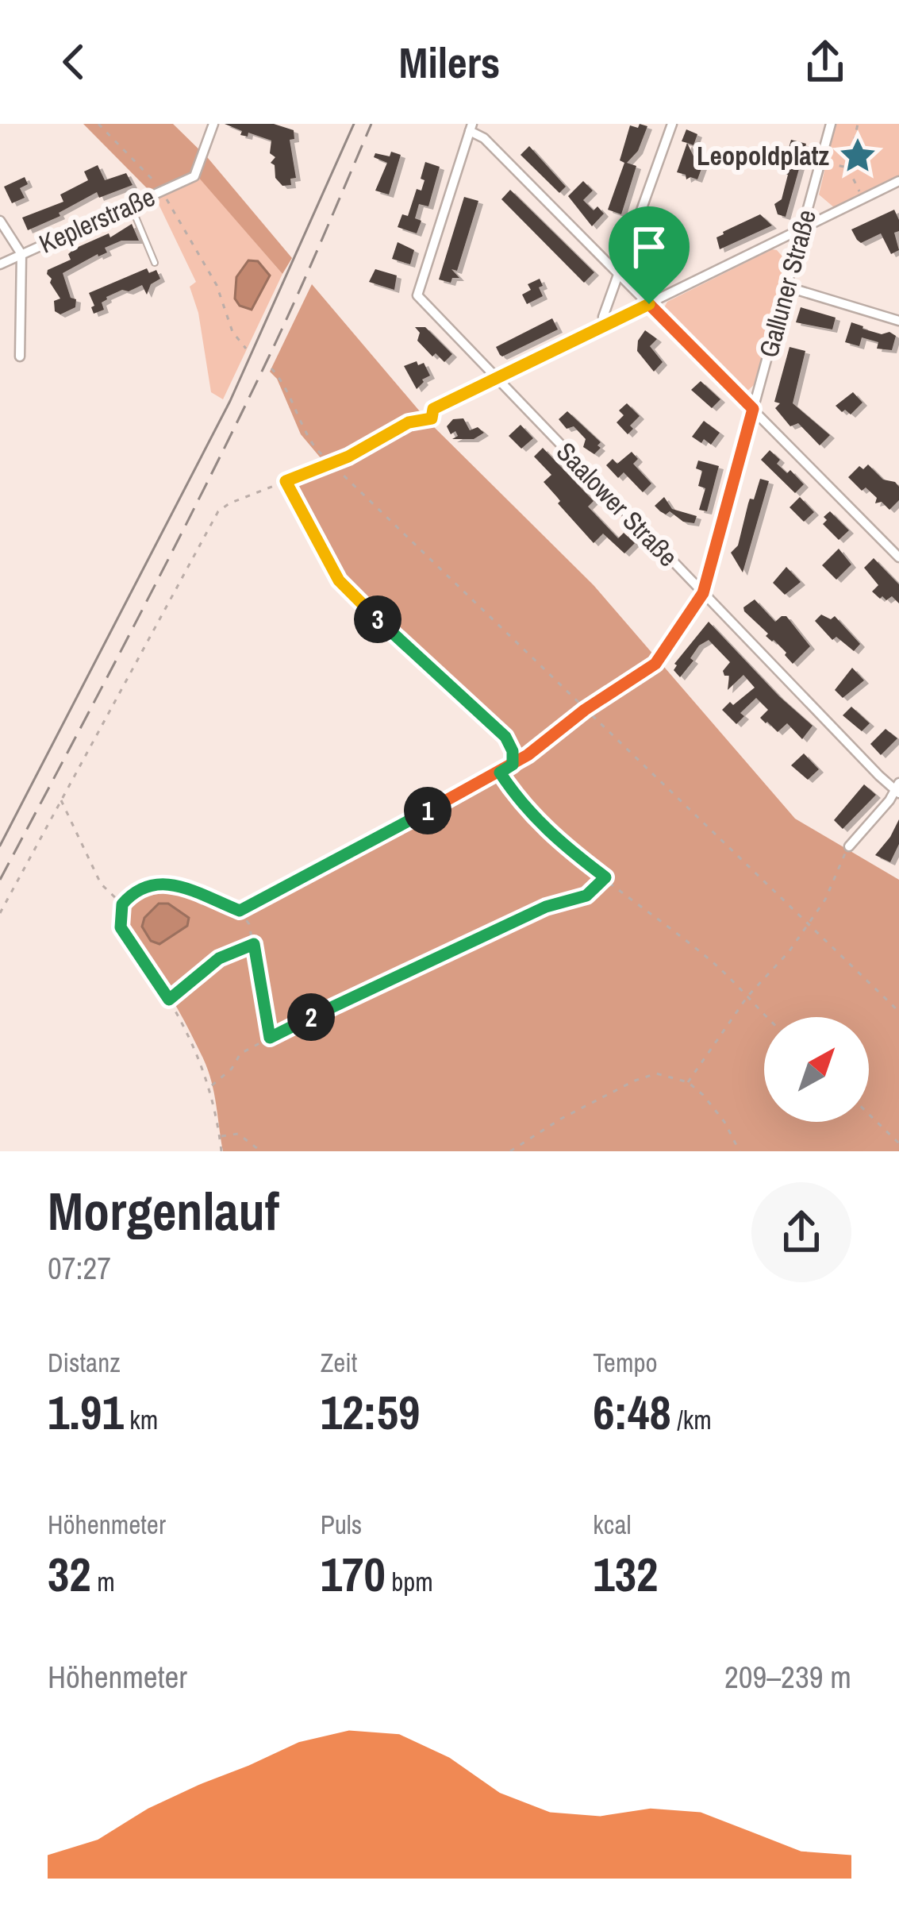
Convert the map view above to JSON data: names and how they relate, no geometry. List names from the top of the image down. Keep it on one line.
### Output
{"streets":{"street":["Keplerstraße","Galluner Straße","Saalower Straße"]},"crossings":[["Galluner Straße","Saalower Straße"]],"places":{"place":["Leopoldplatz"]},"north":"top right","page":{"header":"Milers","pins":["3","1","2"],"heading":["Morgenlauf","07:27"],"stats":[["Distanz","1.91 km"],["Zeit","12:59"],["Tempo","6:48 /km"],["Höhenmeter","32 m"],["Puls","170 bpm"],["kcal","132"]],"chart":["Höhenmeter","209–239 m"]}}
